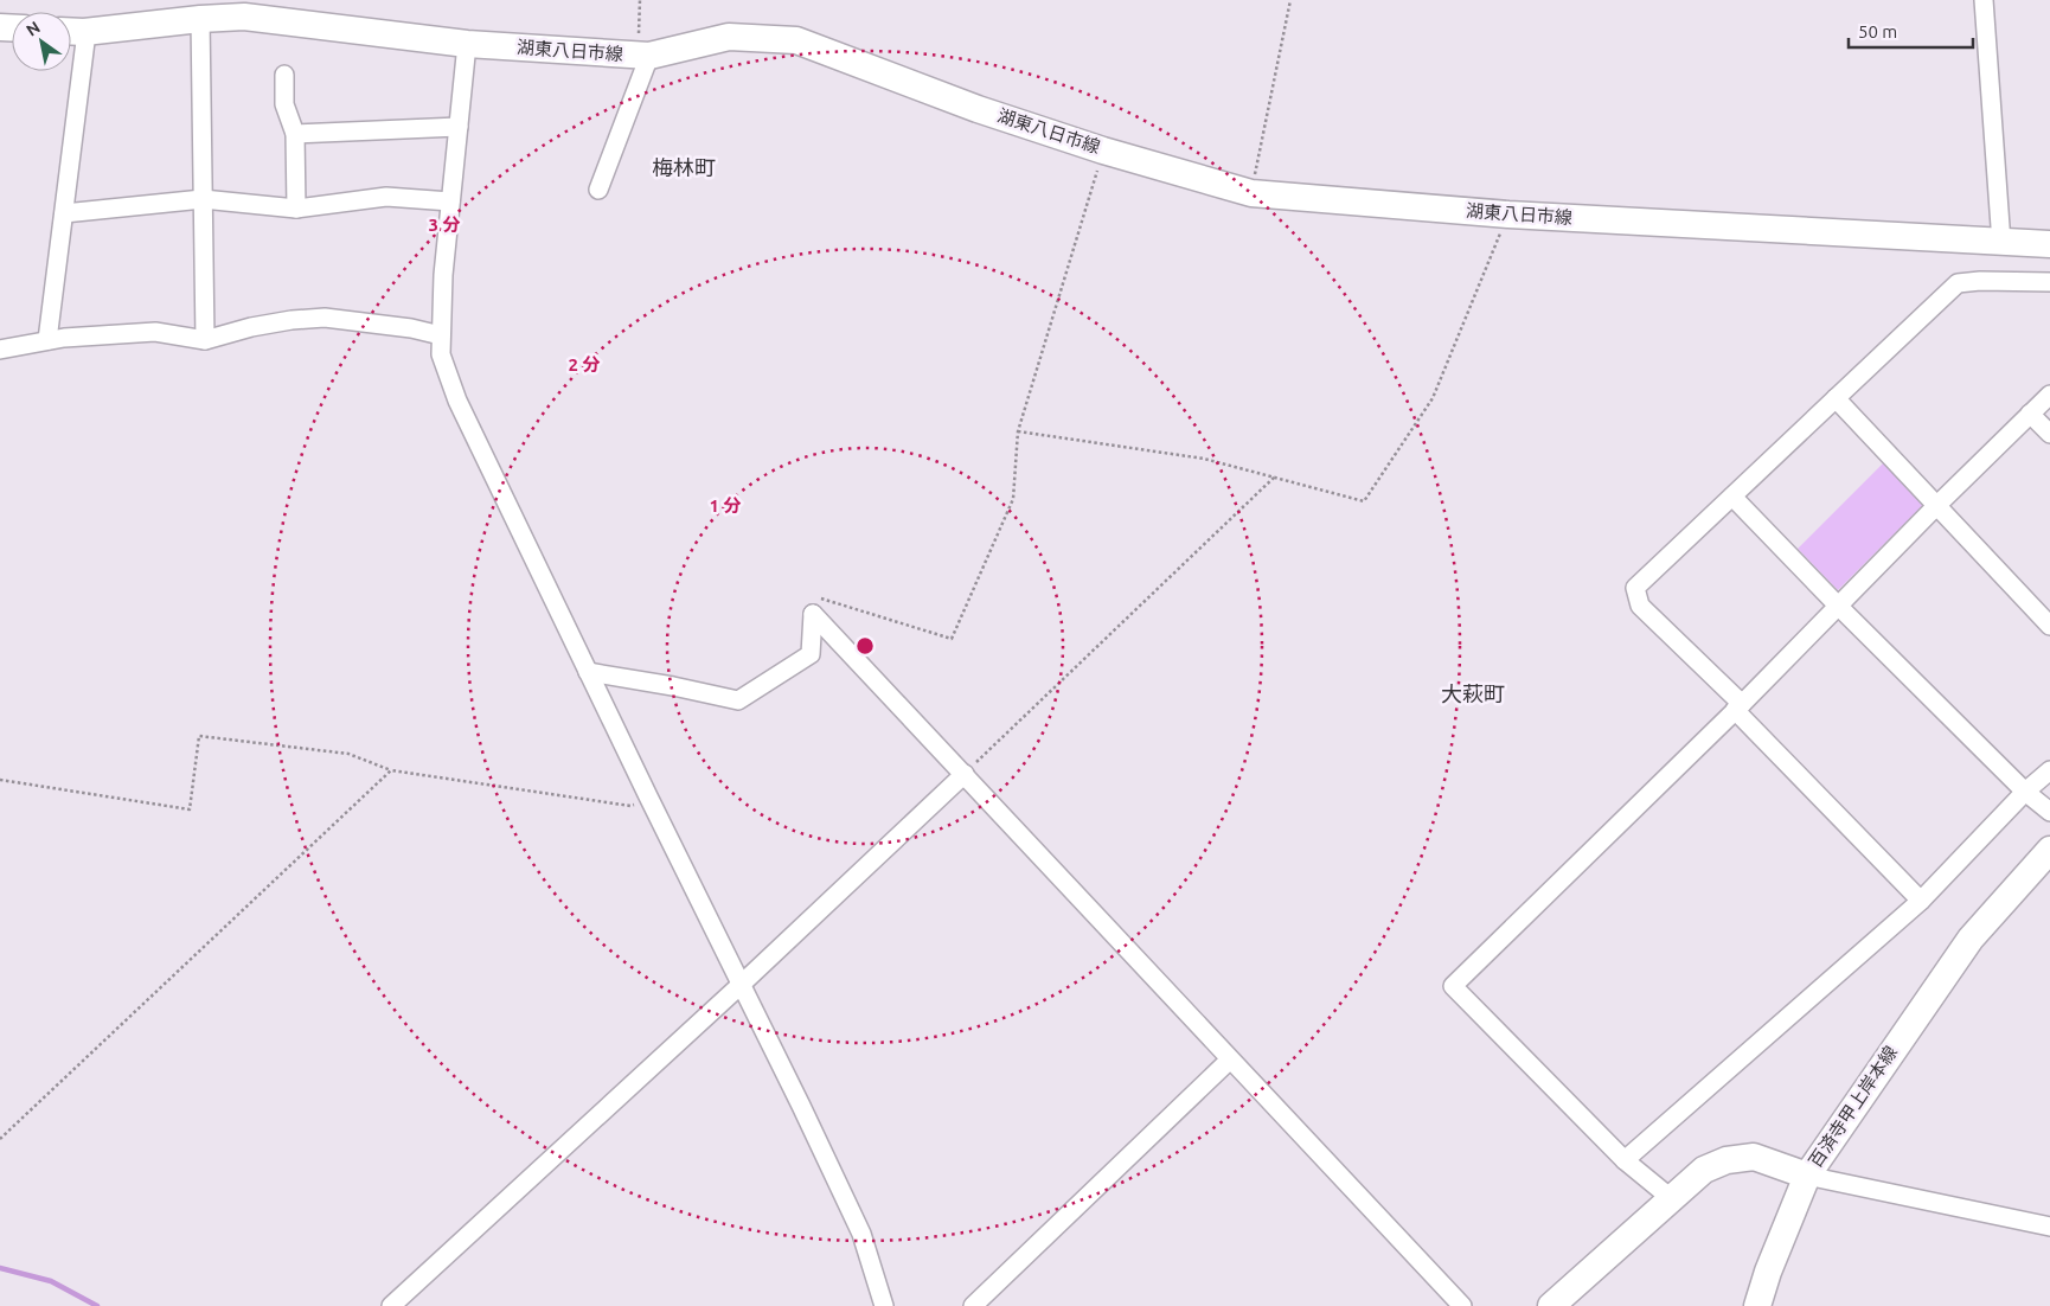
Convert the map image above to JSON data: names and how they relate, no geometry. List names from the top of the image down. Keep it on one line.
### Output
{"streets":{"main road":["湖東八日市線","百済寺甲上岸本線"]},"districts":["梅林町","大萩町"],"scale_bar":"50 m","north":"top left","rings":["3 分","2 分","1 分"]}
